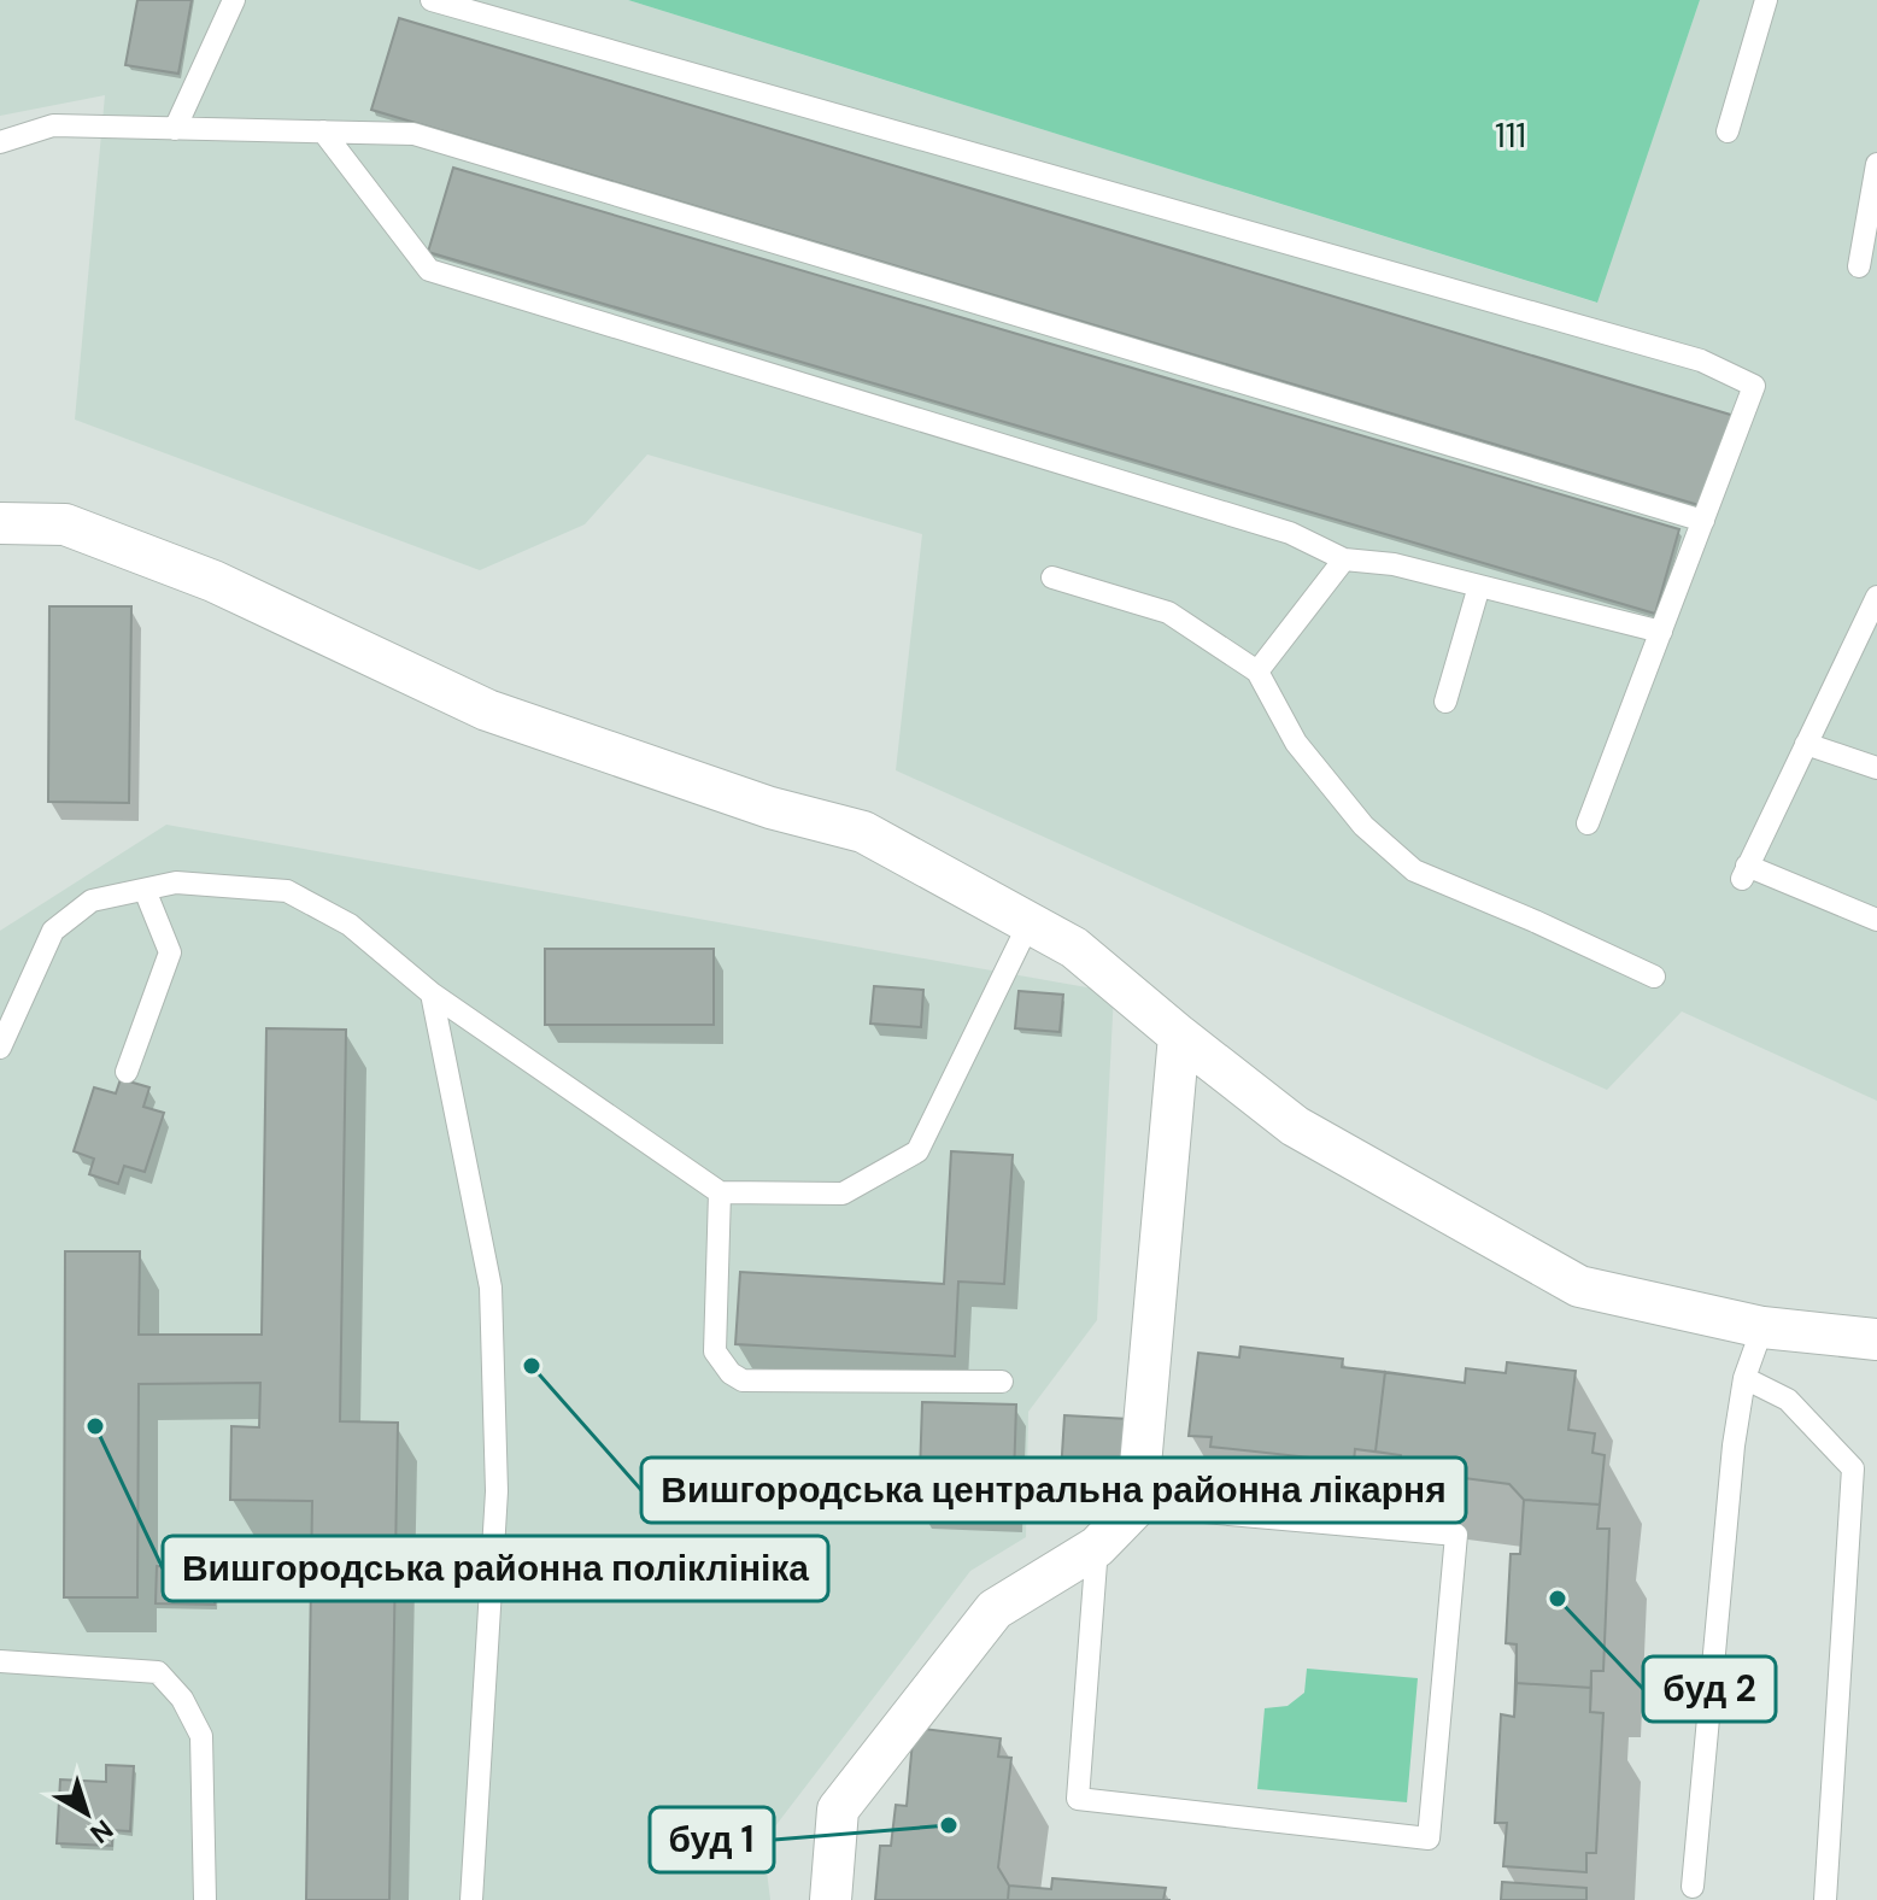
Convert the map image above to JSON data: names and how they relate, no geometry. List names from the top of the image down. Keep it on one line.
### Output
{"parks":["111"],"places":["Вишгородська центральна районна лікарня","Вишгородська районна поліклініка","буд 2","буд 1"],"north":"bottom right"}
